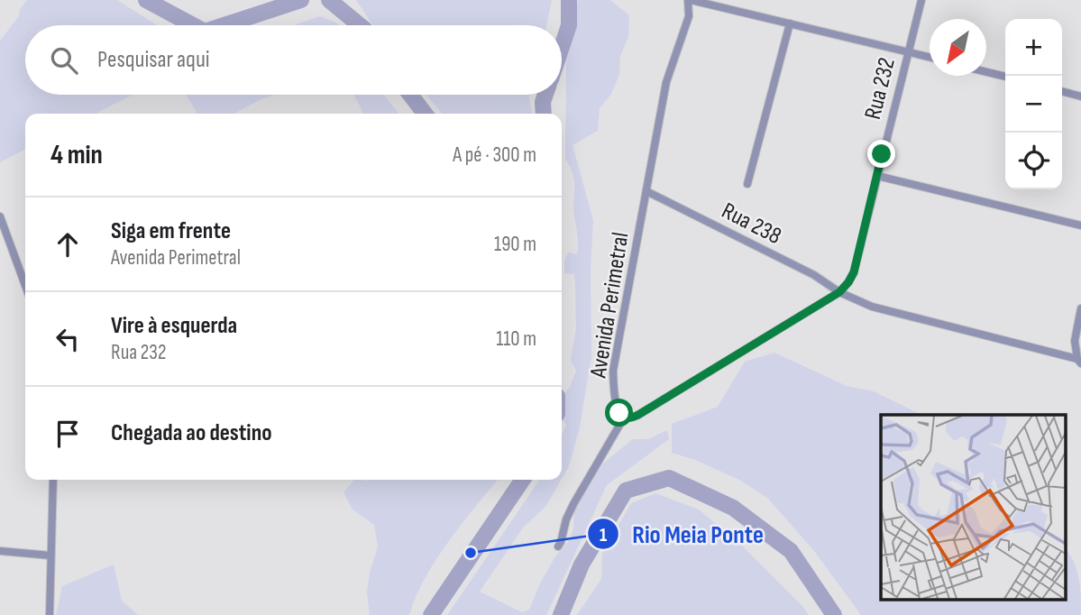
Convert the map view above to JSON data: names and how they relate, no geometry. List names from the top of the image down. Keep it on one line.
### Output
{"streets":{"street":["Rua 232","Rua 238","Avenida Perimetral"]},"crossings":[["Rua 232","Rua 238"],["Rua 238","Avenida Perimetral"]],"places":["Rio Meia Ponte"],"north":"bottom left","page":{"map_buttons":["+","−"],"search":"Pesquisar aqui","heading":["4 min","A pé · 300 m"],"list":[["Siga em frente","Avenida Perimetral","190 m"],["Vire à esquerda","Rua 232","110 m"],"Chegada ao destino"]}}
